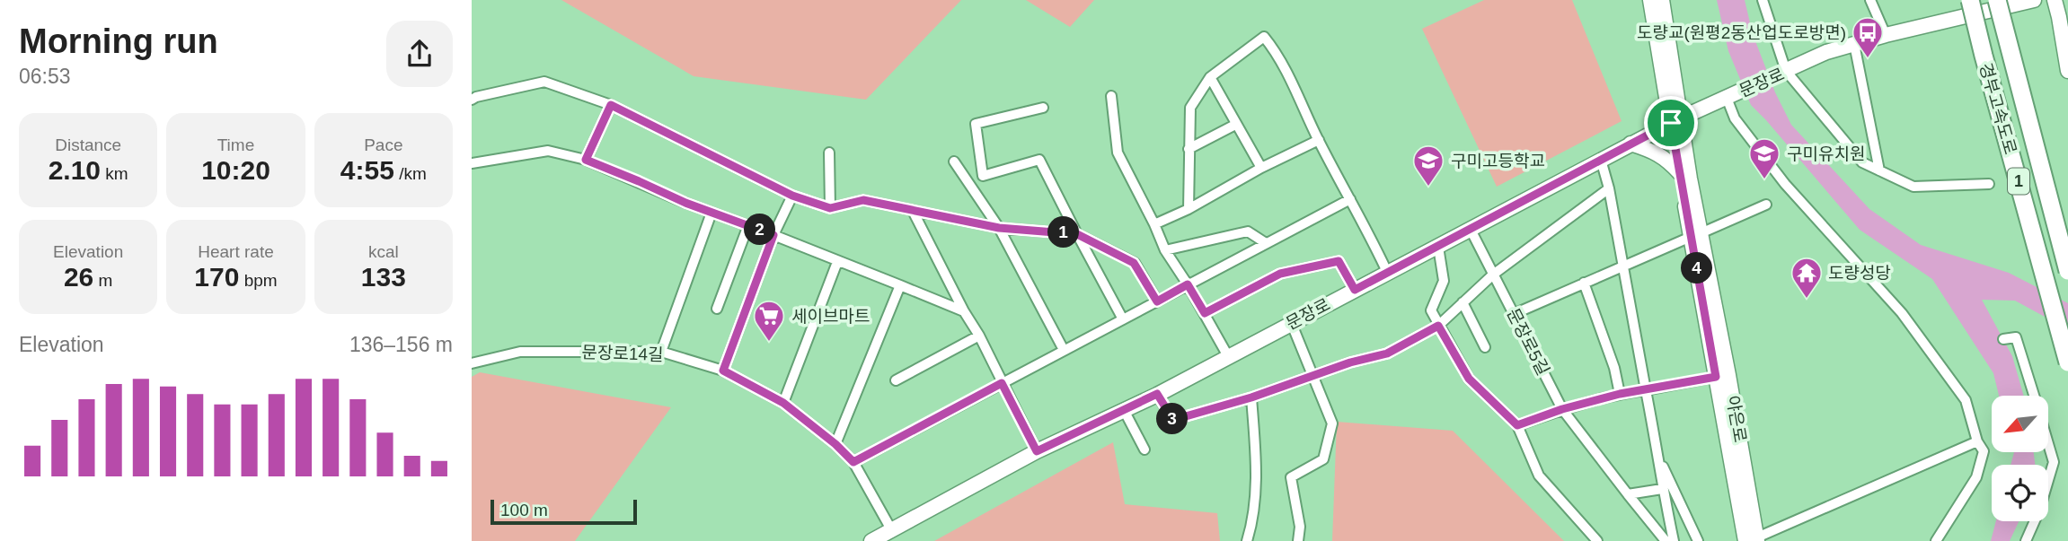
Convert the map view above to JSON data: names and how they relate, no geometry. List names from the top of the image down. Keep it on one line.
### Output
{"streets":{"highway":["경부고속도로","1"],"street":["문장로","문장로5길","문장로14길","야은로"]},"crossings":[["문장로","문장로5길"],["문장로","문장로14길"],["문장로","야은로"]],"places":{"bus stop":["도량교(원평2동산업도로방면)"],"school or university":["구미유치원","구미고등학교"],"temple":["도량성당"],"supermarket":["세이브마트"]},"scale_bar":"100 m","north":"bottom left","page":{"heading":["Morning run","06:53"],"stats":[["Distance","2.10 km"],["Time","10:20"],["Pace","4:55 /km"],["Elevation","26 m"],["Heart rate","170 bpm"],["kcal","133"]],"pins":["2","1","4","3"],"chart":["Elevation","136–156 m"],"scale":"100 m"}}
